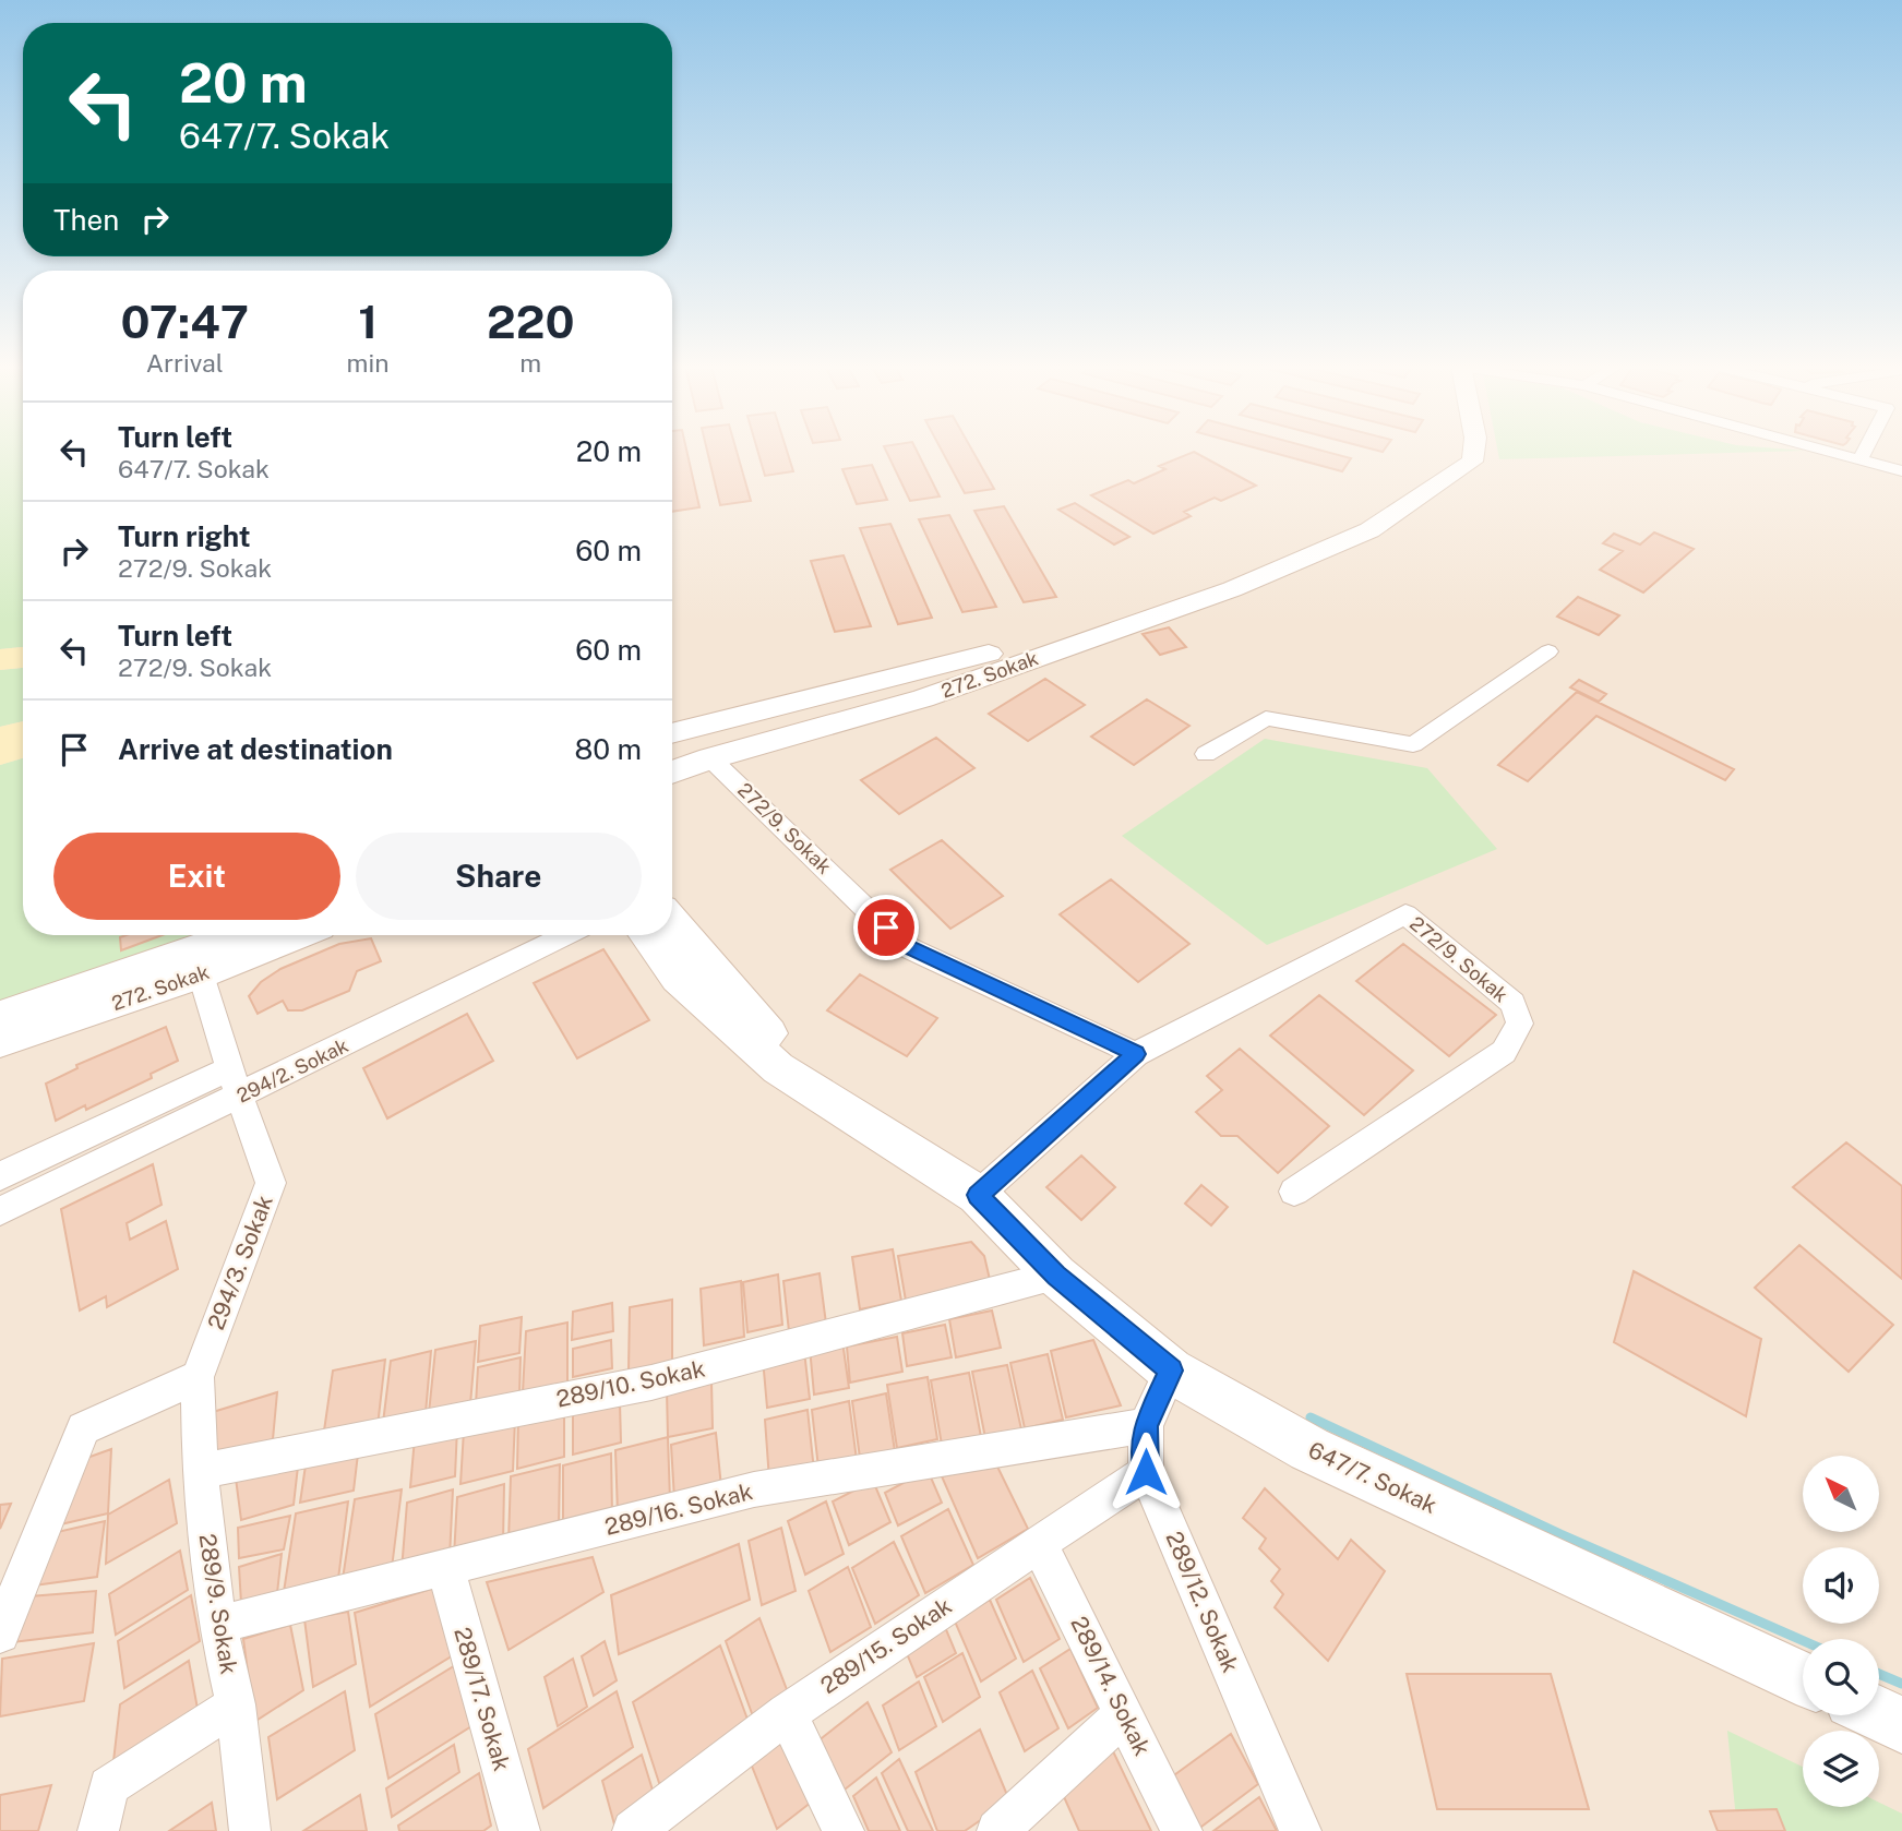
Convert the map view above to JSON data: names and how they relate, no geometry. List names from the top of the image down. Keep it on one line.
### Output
{"streets":{"street":["272. Sokak","272/9. Sokak","294/2. Sokak","294/3. Sokak","289/10. Sokak","647/7. Sokak","289/16. Sokak","289/12. Sokak","289/9. Sokak","289/15. Sokak","289/14. Sokak","289/17. Sokak"]},"crossings":[["272. Sokak","272/9. Sokak"],["272. Sokak","294/3. Sokak"],["272/9. Sokak","647/7. Sokak"],["294/2. Sokak","294/3. Sokak"],["294/3. Sokak","289/9. Sokak"],["289/10. Sokak","647/7. Sokak"],["289/10. Sokak","289/9. Sokak"],["647/7. Sokak","289/12. Sokak"],["289/16. Sokak","289/12. Sokak"],["289/16. Sokak","289/9. Sokak"],["289/16. Sokak","289/17. Sokak"],["289/12. Sokak","289/15. Sokak"],["289/15. Sokak","289/14. Sokak"]],"north":"top left","page":{"turn":["20 m","647/7. Sokak"],"then":"Then","eta":["07:47","Arrival","1","min","220","m"],"list":[{"name":"Turn left","note":"647/7. Sokak","value":"20 m"},{"name":"Turn right","note":"272/9. Sokak","value":"60 m"},{"name":"Turn left","note":"272/9. Sokak","value":"60 m"},{"name":"Arrive at destination","value":"80 m"}],"buttons":["Exit","Share"]}}
